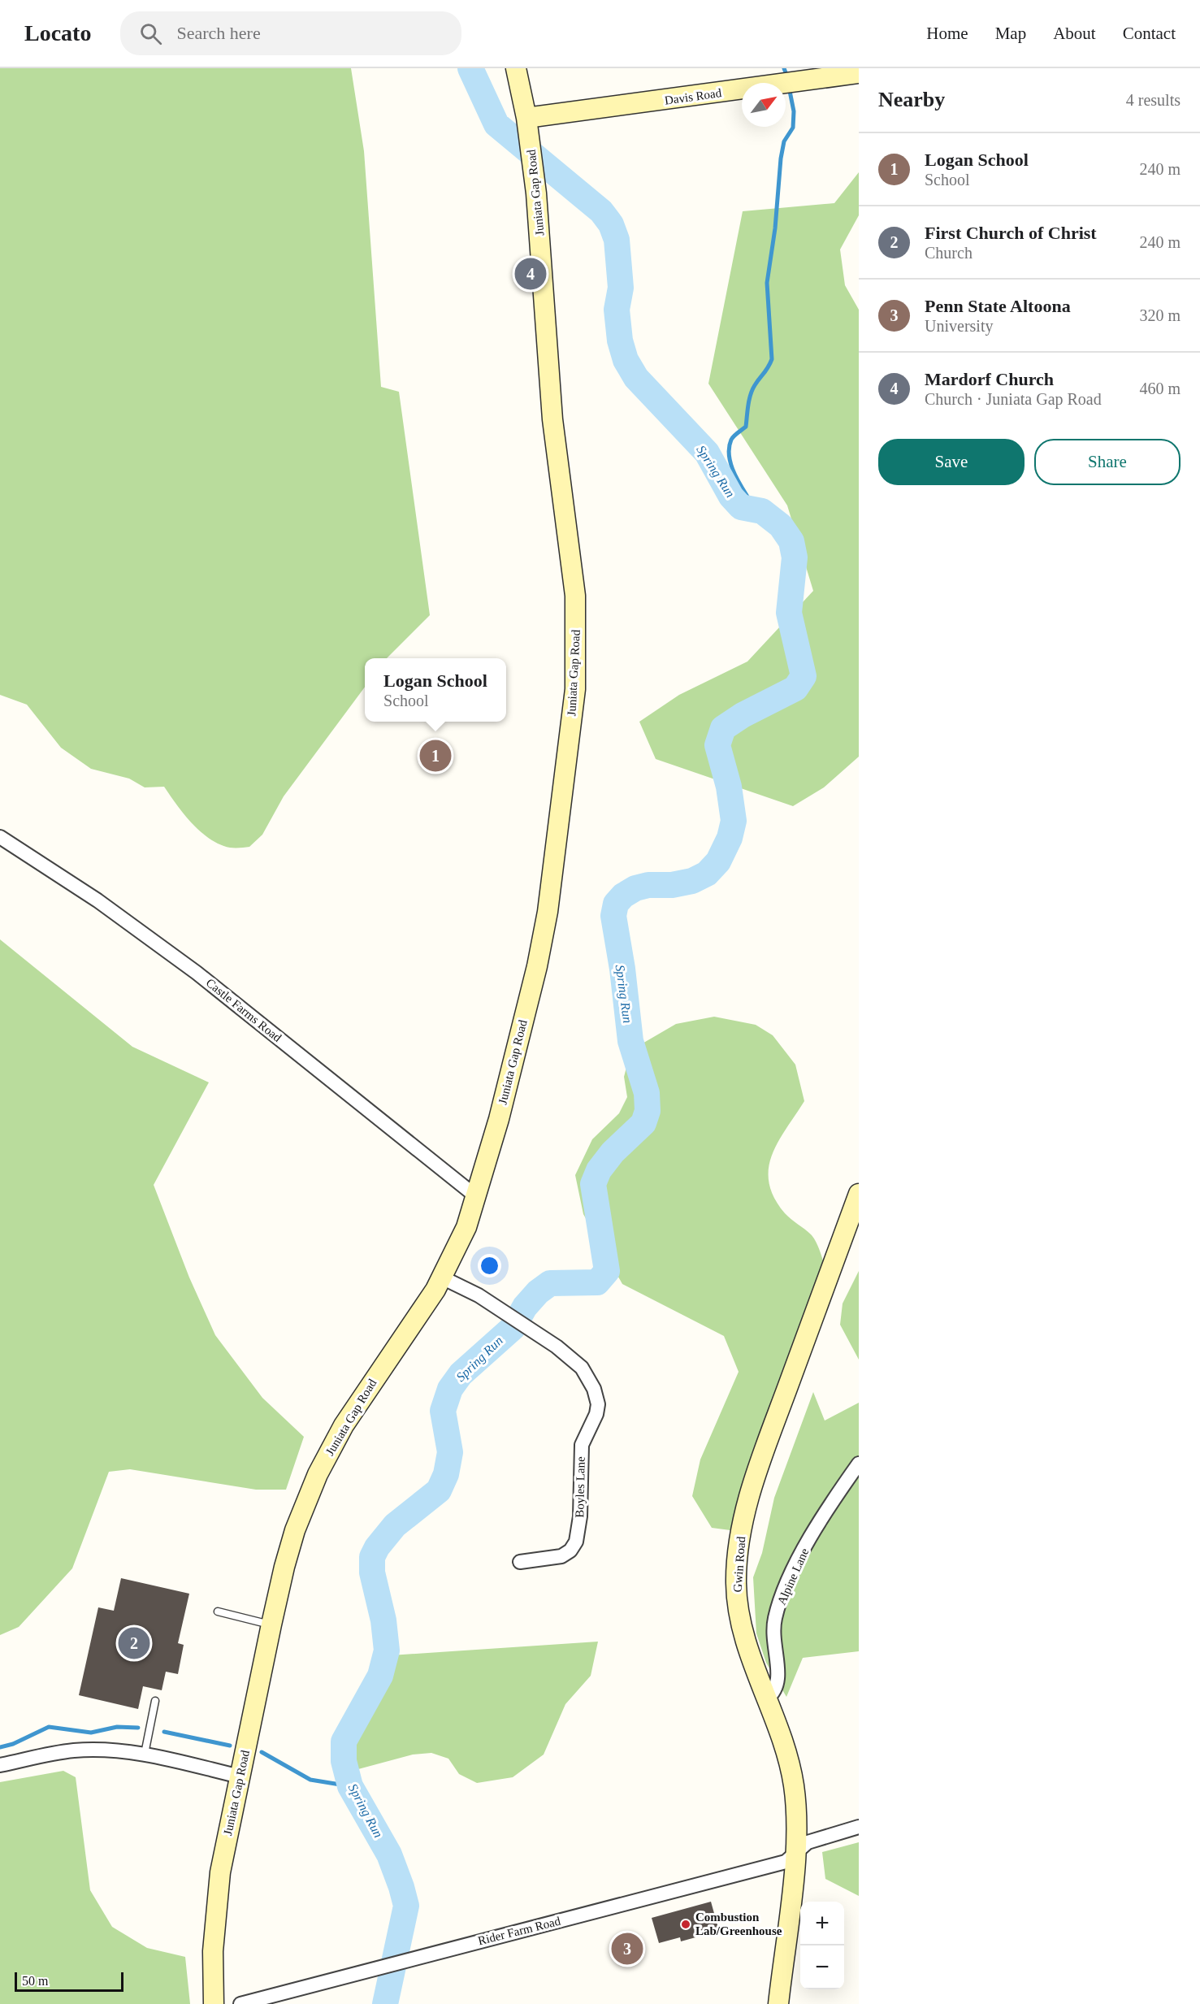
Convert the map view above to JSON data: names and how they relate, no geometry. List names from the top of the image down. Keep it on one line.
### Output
{"streets":{"main road":["Davis Road","Juniata Gap Road","Gwin Road"],"street":["Castle Farms Road","Boyles Lane","Alpine Lane","Rider Farm Road"]},"crossings":[["Davis Road","Juniata Gap Road"],["Juniata Gap Road","Castle Farms Road"],["Juniata Gap Road","Boyles Lane"],["Gwin Road","Alpine Lane"],["Gwin Road","Rider Farm Road"]],"water":["Spring Run"],"places":["Combustion Lab/Greenhouse"],"scale_bar":"50 m","north":"top right","page":{"header":"Locato","search":"Search here","nav":["Home","Map","About","Contact"],"heading":["Nearby","4 results"],"list":[{"mark":"1","name":"Logan School","note":"School","value":"240 m"},{"mark":"2","name":"First Church of Christ","note":"Church","value":"240 m"},{"mark":"3","name":"Penn State Altoona","note":"University","value":"320 m"},{"mark":"4","name":"Mardorf Church","note":"Church · Juniata Gap Road","value":"460 m"}],"pins":["4","1","2","3"],"buttons":["Save","Share"],"popup":["Logan School","School"],"map_buttons":["+","−"],"scale":"50 m"}}
